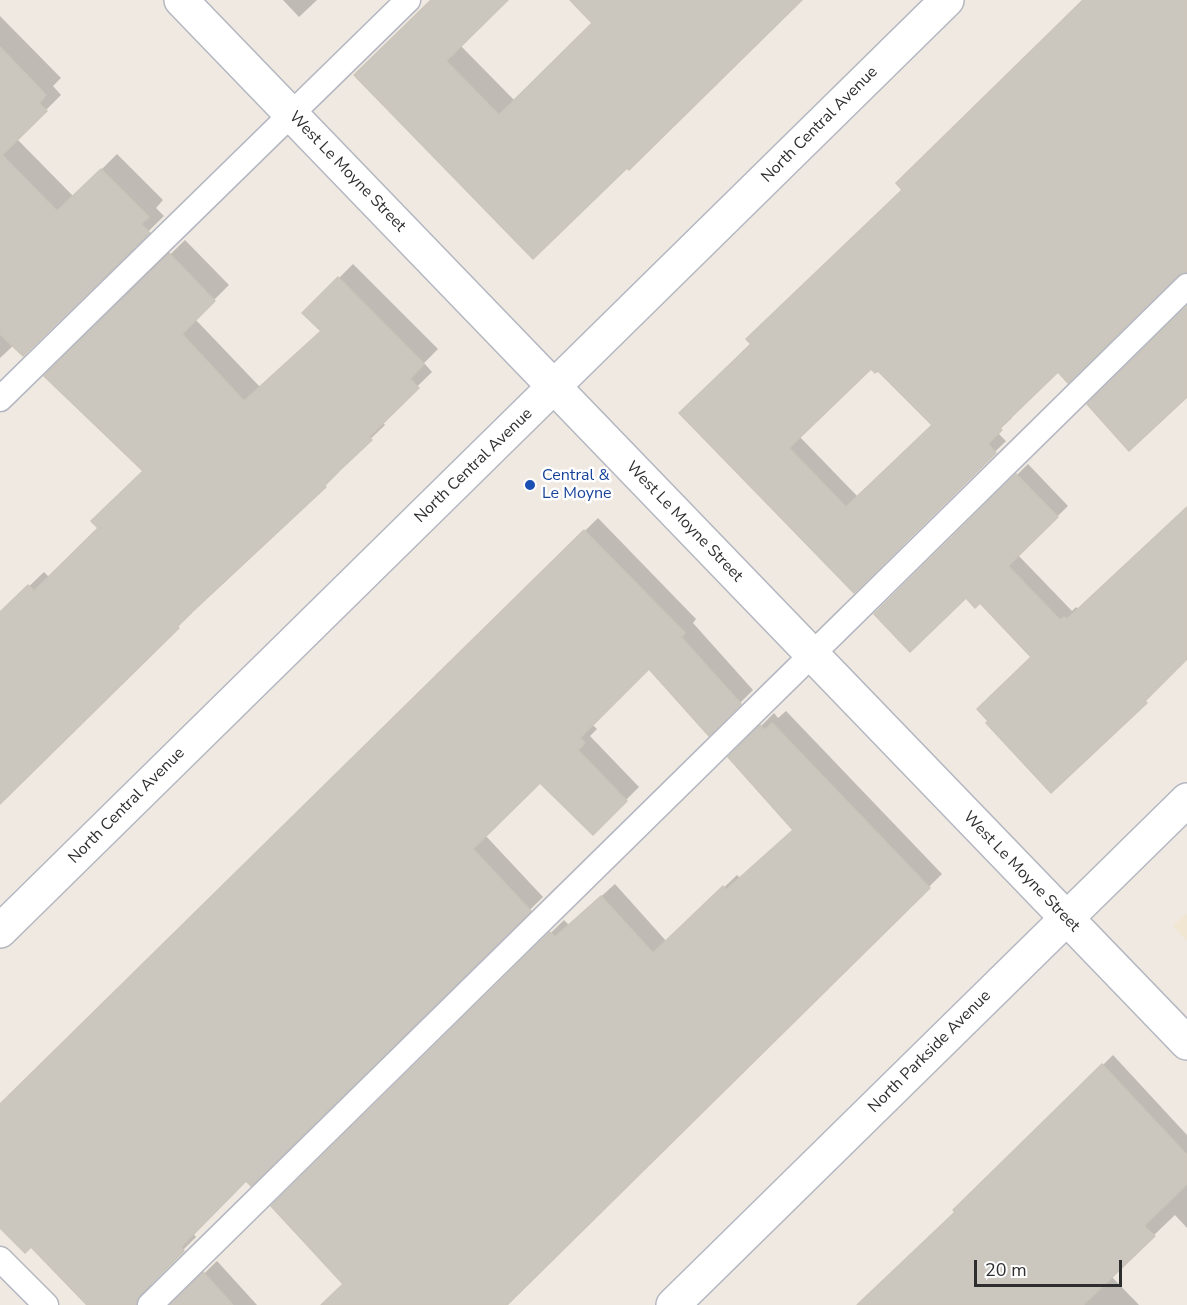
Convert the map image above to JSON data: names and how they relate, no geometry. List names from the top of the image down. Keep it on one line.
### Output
{"streets":{"street":["North Central Avenue","West Le Moyne Street","North Parkside Avenue"]},"crossings":[["North Central Avenue","West Le Moyne Street"],["West Le Moyne Street","North Parkside Avenue"]],"places":["Central & Le Moyne"],"scale_bar":"20 m"}
